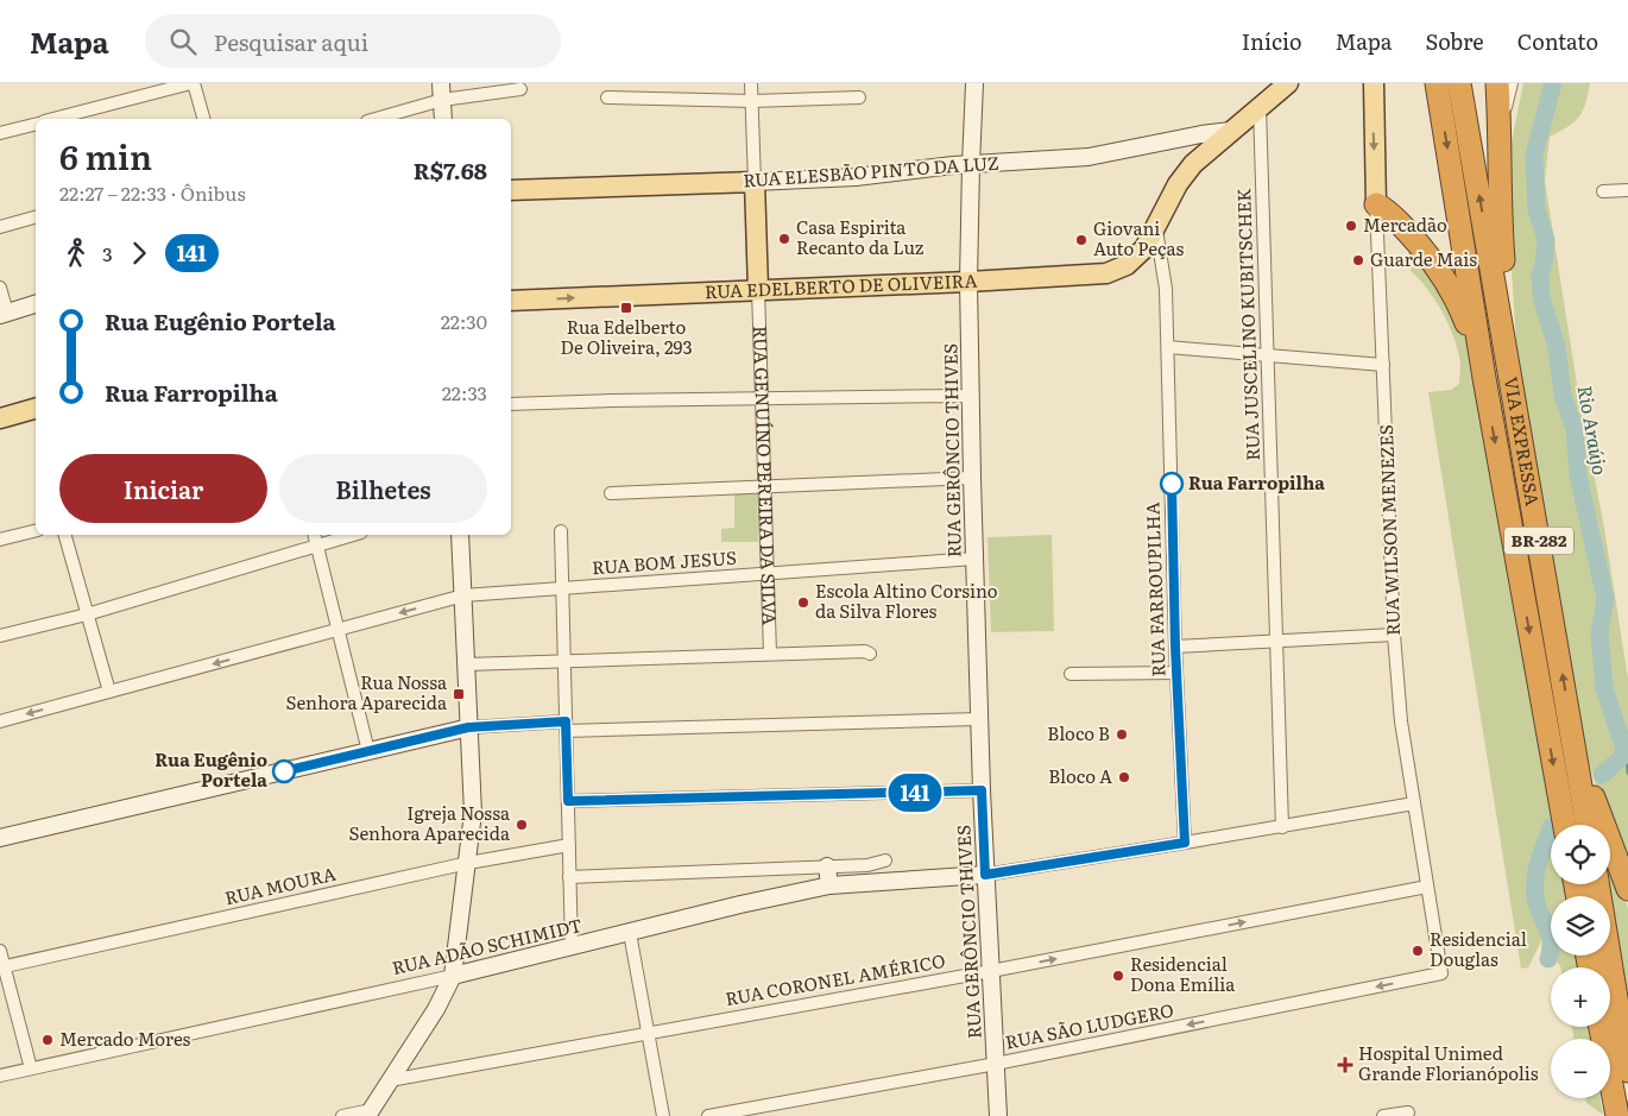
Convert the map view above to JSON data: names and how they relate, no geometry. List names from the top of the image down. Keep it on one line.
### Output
{"streets":{"highway":["VIA EXPRESSA","BR-282"],"main road":["RUA ELESBÃO PINTO DA LUZ","RUA EDELBERTO DE OLIVEIRA","RUA GERÔNCIO THIVES","RUA GENUÍNO PEREIRA DA SILVA","RUA WILSON MENEZES","RUA ADÃO SCHIMIDT"],"street":["RUA JUSCELINO KUBITSCHEK","RUA BOM JESUS","RUA FARROUPILHA","RUA MOURA","RUA CORONEL AMÉRICO","RUA SÃO LUDGERO"]},"crossings":[["RUA ELESBÃO PINTO DA LUZ","RUA EDELBERTO DE OLIVEIRA"],["RUA ELESBÃO PINTO DA LUZ","RUA GERÔNCIO THIVES"],["RUA ELESBÃO PINTO DA LUZ","RUA GENUÍNO PEREIRA DA SILVA"],["RUA EDELBERTO DE OLIVEIRA","RUA JUSCELINO KUBITSCHEK"],["RUA EDELBERTO DE OLIVEIRA","RUA GERÔNCIO THIVES"],["RUA EDELBERTO DE OLIVEIRA","RUA GENUÍNO PEREIRA DA SILVA"],["RUA EDELBERTO DE OLIVEIRA","RUA FARROUPILHA"],["RUA GERÔNCIO THIVES","RUA BOM JESUS"],["RUA GERÔNCIO THIVES","RUA ADÃO SCHIMIDT"],["RUA GERÔNCIO THIVES","RUA CORONEL AMÉRICO"],["RUA GERÔNCIO THIVES","RUA SÃO LUDGERO"],["RUA GENUÍNO PEREIRA DA SILVA","RUA BOM JESUS"],["RUA WILSON MENEZES","RUA CORONEL AMÉRICO"],["RUA WILSON MENEZES","RUA SÃO LUDGERO"]],"one_way":["RUA SÃO LUDGERO"],"water":["Rio Araújo"],"places":{"other":["Mercadão","Casa Espirita Recanto da Luz","Giovani Auto Peças","Guarde Mais","Rua Farropilha","Escola Altino Corsino da Silva Flores","Bloco B","Rua Eugênio Portela","Bloco A","Igreja Nossa Senhora Aparecida","Residencial Douglas","Residencial Dona Emília","Mercado Mores"],"transit":["Rua Edelberto De Oliveira, 293","Rua Nossa Senhora Aparecida"],"health":["Hospital Unimed Grande Florianópolis"]},"lines":["bus line 141"],"page":{"header":"Mapa","search":"Pesquisar aqui","nav":["Início","Mapa","Sobre","Contato"],"on_map":"141","heading":["6 min","22:27 – 22:33 · Ônibus","R$7.68"],"legs":["3","141"],"list":[{"name":"Rua Eugênio Portela","value":"22:30"},{"name":"Rua Farropilha","value":"22:33"}],"buttons":["Iniciar","Bilhetes"],"map_buttons":["+","−"]}}
